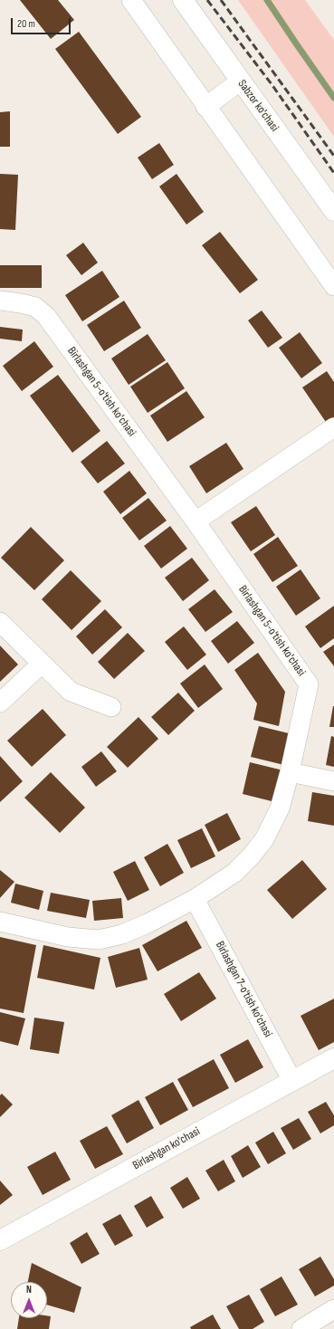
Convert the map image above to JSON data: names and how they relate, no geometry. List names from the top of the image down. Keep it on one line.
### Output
{"streets":{"main road":["Sabzor ko'chasi","Birlashgan ko'chasi"],"street":["Birlashgan 5-o'tish ko'chasi","Birlashgan 7-o'tish ko'chasi"]},"crossings":[["Birlashgan 5-o'tish ko'chasi","Birlashgan 7-o'tish ko'chasi"],["Birlashgan 7-o'tish ko'chasi","Birlashgan ko'chasi"]],"scale_bar":"20 m","north":"top"}
